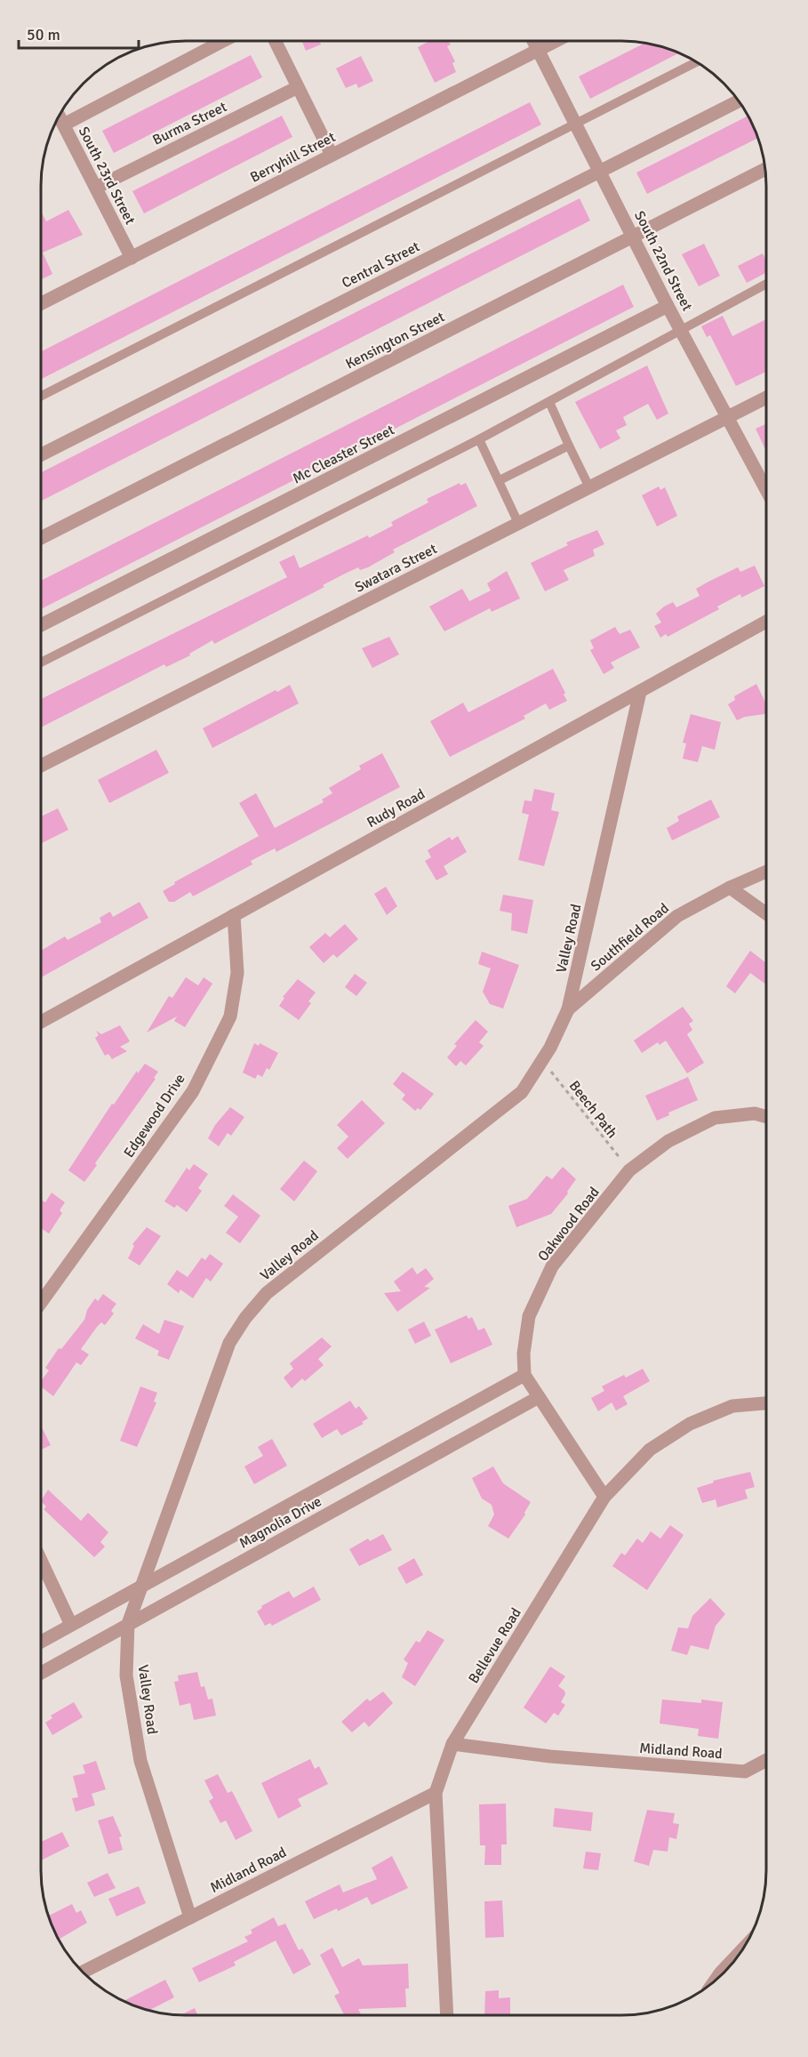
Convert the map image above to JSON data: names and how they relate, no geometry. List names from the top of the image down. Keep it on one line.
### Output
{"streets":{"street":["Burma Street","Berryhill Street","South 23rd Street","South 22nd Street","Central Street","Kensington Street","Mc Cleaster Street","Swatara Street","Rudy Road","Southfield Road","Valley Road","Edgewood Drive","Oakwood Road","Magnolia Drive","Bellevue Road","Midland Road"],"path":["Beech Path"]},"crossings":[["Burma Street","South 23rd Street"],["Berryhill Street","South 23rd Street"],["Berryhill Street","South 22nd Street"],["South 22nd Street","Central Street"],["South 22nd Street","Kensington Street"],["South 22nd Street","Mc Cleaster Street"],["South 22nd Street","Swatara Street"],["Rudy Road","Valley Road"],["Rudy Road","Edgewood Drive"],["Southfield Road","Valley Road"],["Valley Road","Beech Path"],["Valley Road","Magnolia Drive"],["Valley Road","Midland Road"],["Beech Path","Oakwood Road"],["Oakwood Road","Magnolia Drive"],["Bellevue Road","Midland Road"]],"scale_bar":"50 m"}
